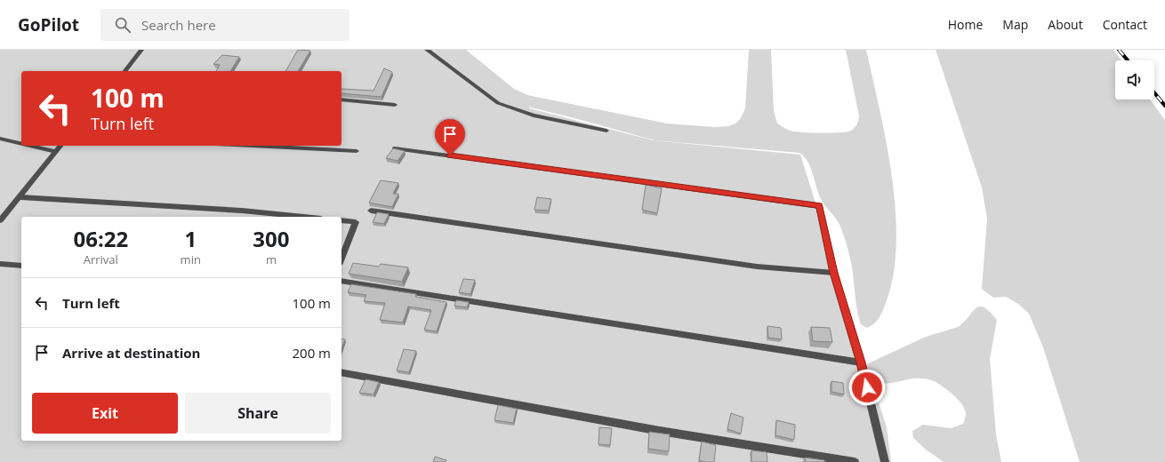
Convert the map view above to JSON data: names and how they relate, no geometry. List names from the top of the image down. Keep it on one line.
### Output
{"page":{"header":"GoPilot","search":"Search here","nav":["Home","Map","About","Contact"],"turn":["100 m","Turn left"],"eta":["06:22","Arrival","1","min","300","m"],"list":[{"name":"Turn left","value":"100 m"},{"name":"Arrive at destination","value":"200 m"}],"buttons":["Exit","Share"]}}
